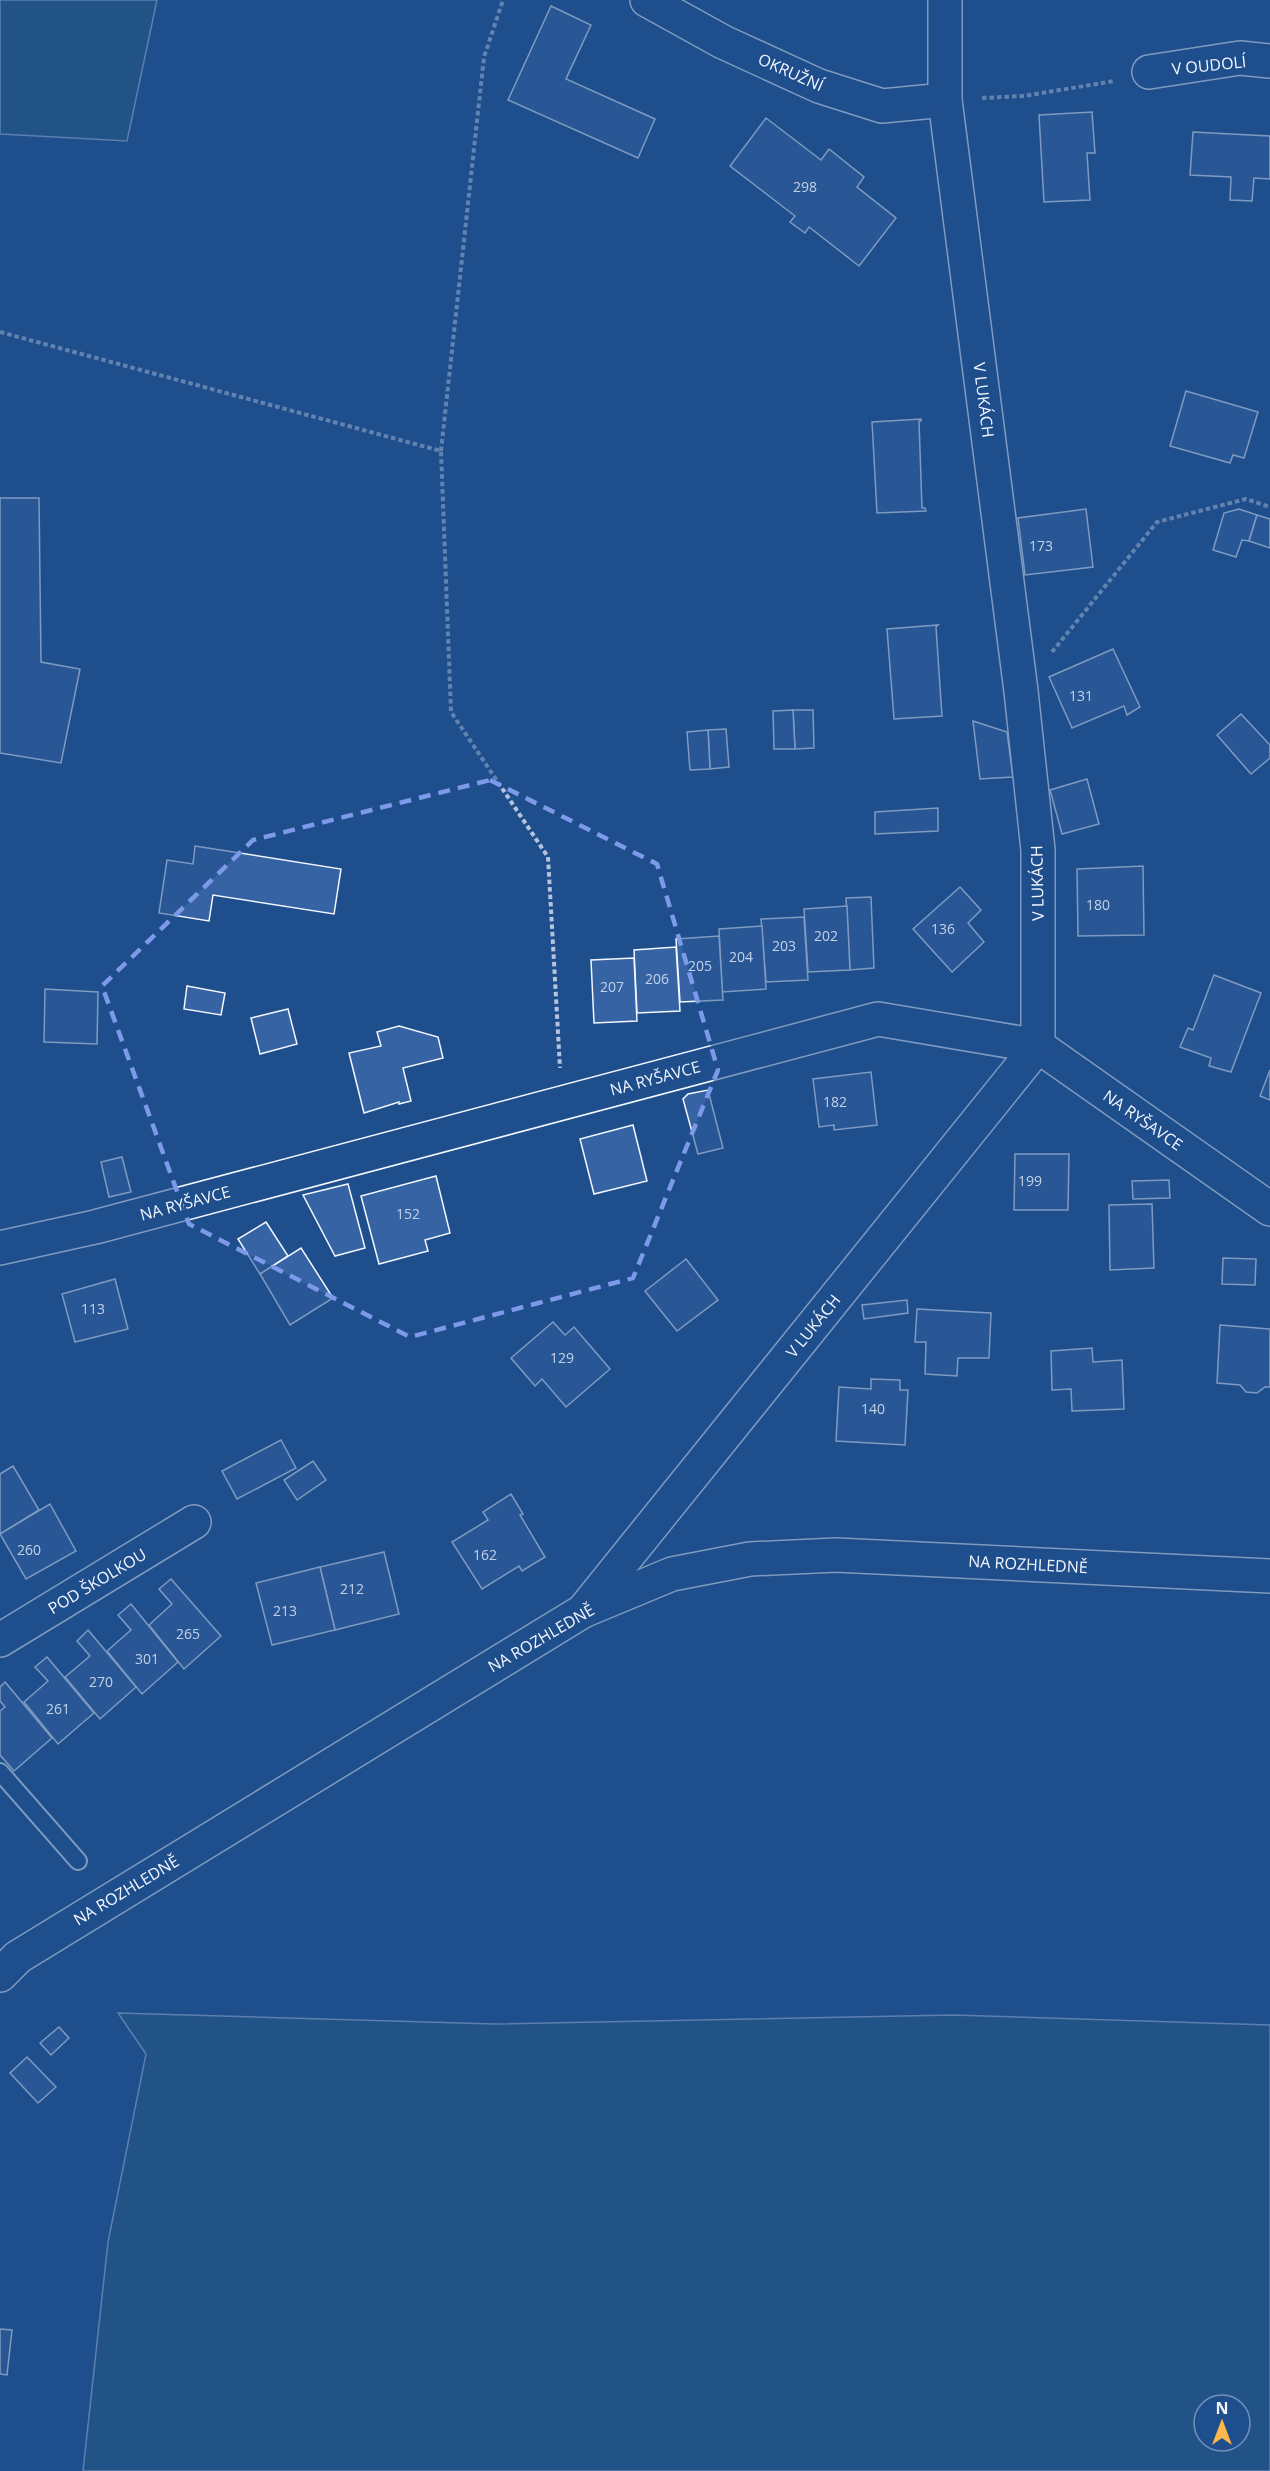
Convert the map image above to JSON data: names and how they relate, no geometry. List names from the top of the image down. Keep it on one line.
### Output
{"streets":{"street":["V OUDOLÍ","OKRUŽNÍ","V LUKÁCH","NA RYŠAVCE","NA ROZHLEDNĚ","POD ŠKOLKOU"]},"crossings":[["OKRUŽNÍ","V LUKÁCH"],["V LUKÁCH","NA RYŠAVCE"],["V LUKÁCH","NA ROZHLEDNĚ"]],"house_numbers":["298","173","131","180","136","202","203","204","205","206","207","182","199","152","113","129","140","260","162","212","213","265","301","270","261"],"north":"top"}
